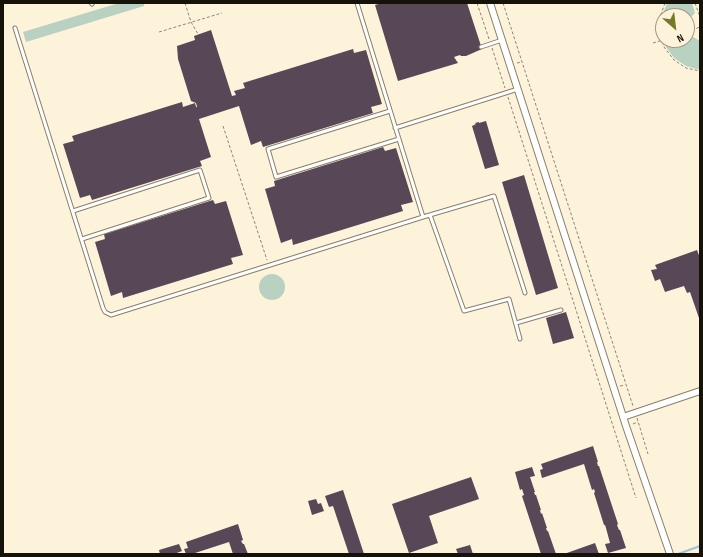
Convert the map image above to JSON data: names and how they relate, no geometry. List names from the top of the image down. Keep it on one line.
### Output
{"north":"bottom right"}
